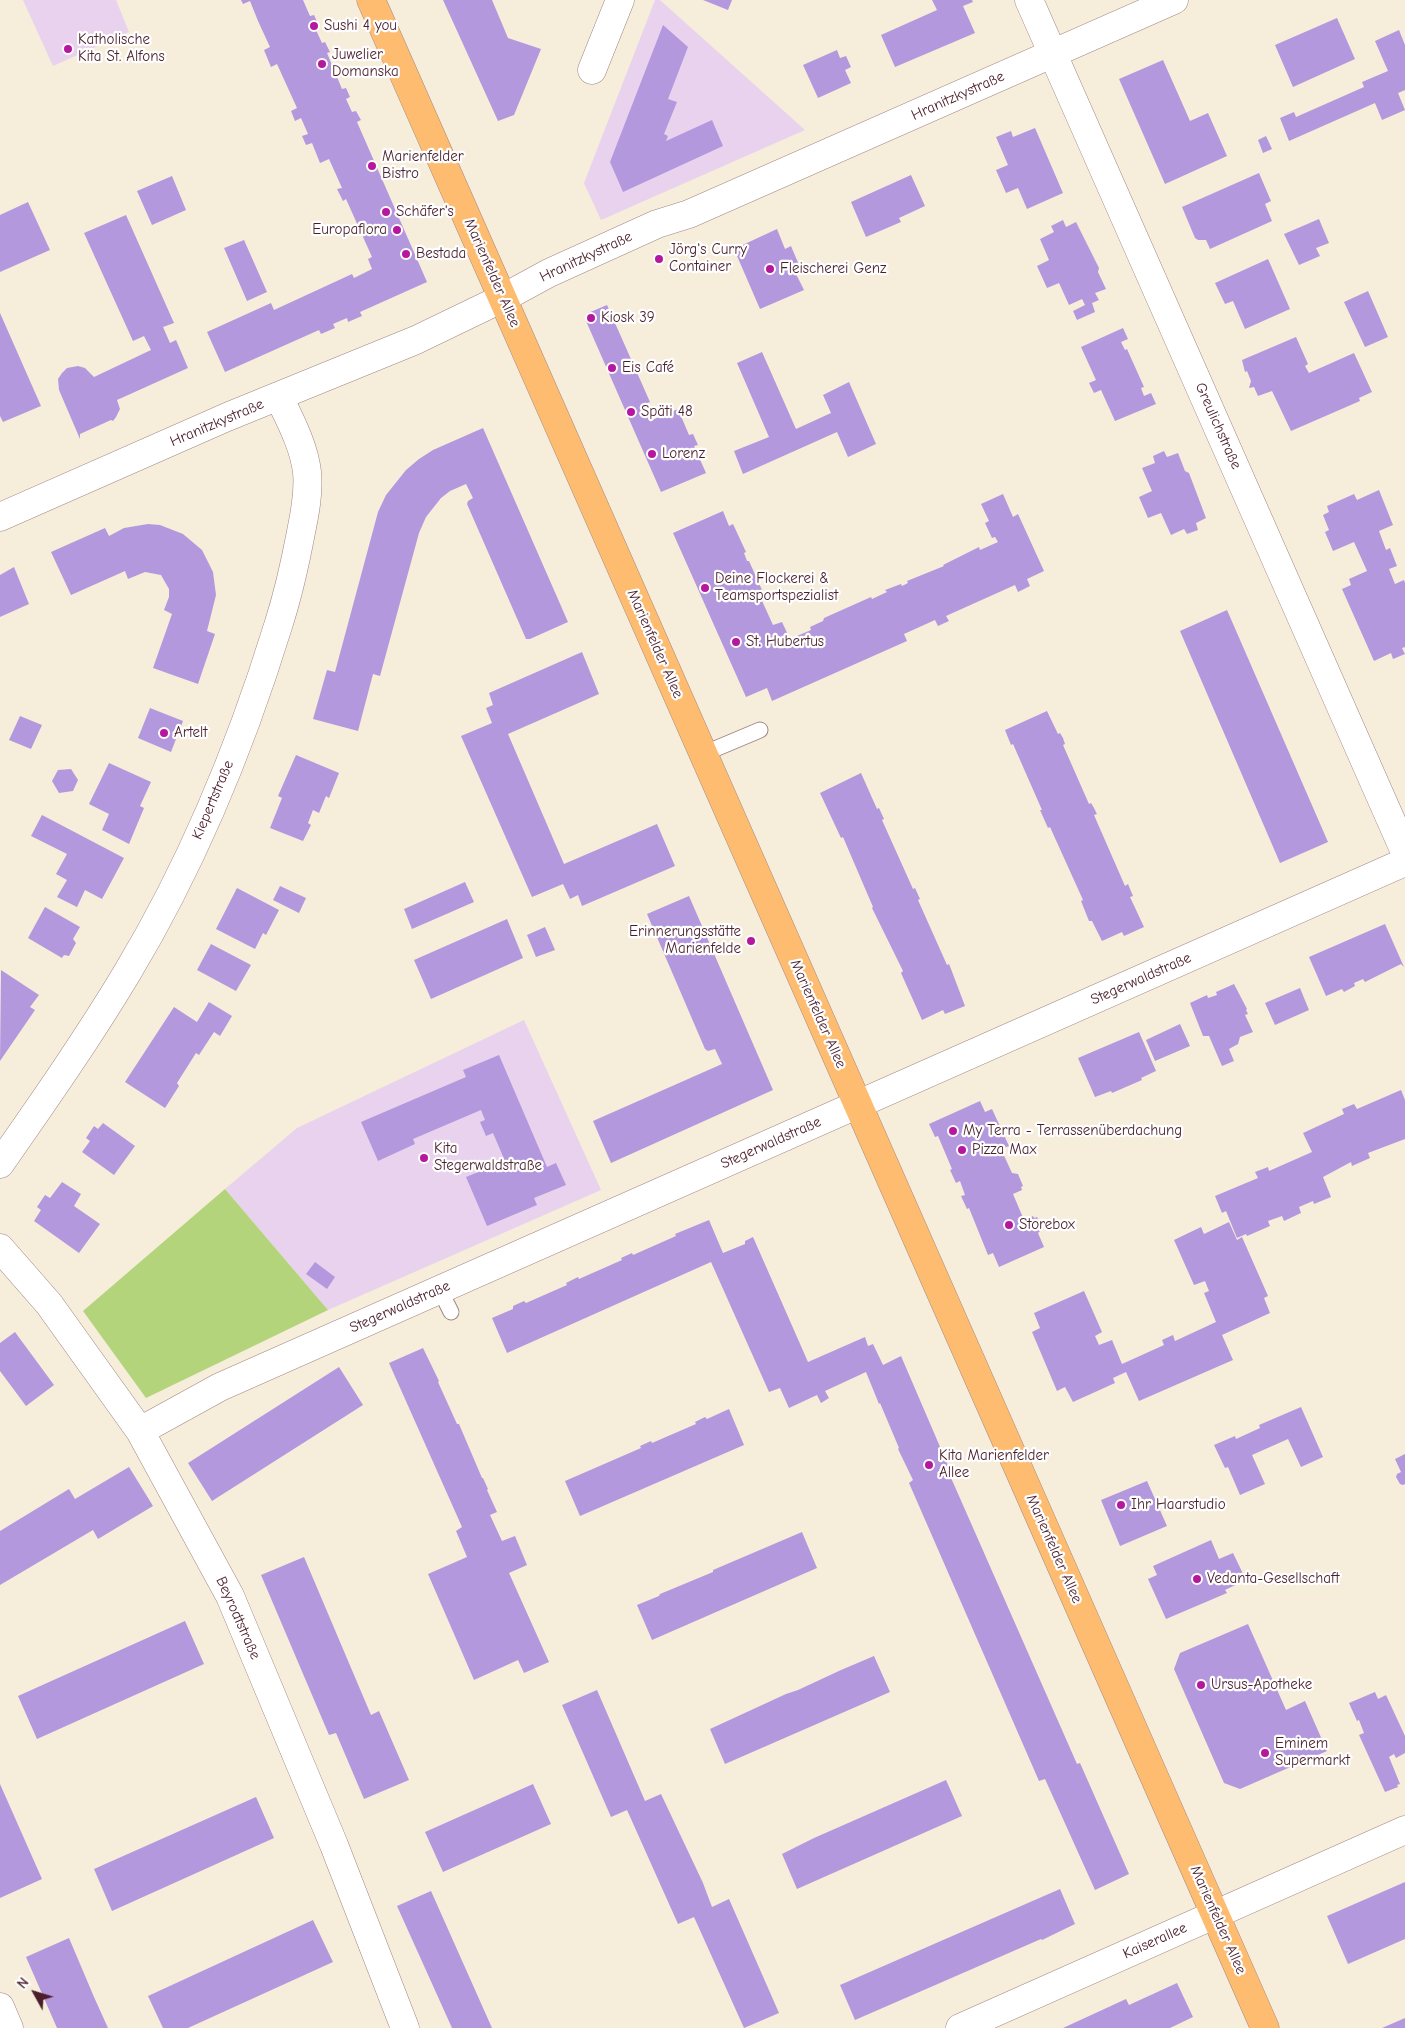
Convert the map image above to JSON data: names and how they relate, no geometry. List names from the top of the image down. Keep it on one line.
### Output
{"streets":{"main road":["Marienfelder Allee"],"street":["Hranitzkystraße","Greulichstraße","Kiepertstraße","Stegerwaldstraße","Beyrodtstraße","Kaiserallee"]},"crossings":[["Hranitzkystraße","Marienfelder Allee"],["Hranitzkystraße","Greulichstraße"],["Hranitzkystraße","Kiepertstraße"],["Marienfelder Allee","Stegerwaldstraße"],["Marienfelder Allee","Kaiserallee"],["Stegerwaldstraße","Beyrodtstraße"]],"places":["Sushi 4 you","Katholische Kita St. Alfons","Juwelier Domanska","Marienfelder Bistro","Schäfer's","Europaflora","Bestada","Jörg's Curry Container","Fleischerei Genz","Kiosk 39","Eis Café","Späti 48","Lorenz","Deine Flockerei & Teamsportspezialist","St. Hubertus","Artelt","Erinnerungsstätte Marienfelde","My Terra - Terrassenüberdachung","Pizza Max","Kita Stegerwaldstraße","Storebox","Kita Marienfelder Allee","Ihr Haarstudio","Vedanta-Gesellschaft","Ursus-Apotheke","Eminem Supermarkt"],"north":"top left"}
